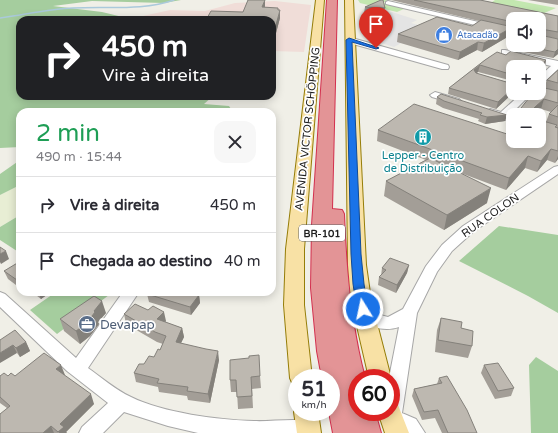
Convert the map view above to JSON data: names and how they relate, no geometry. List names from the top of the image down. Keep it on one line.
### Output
{"streets":{"highway":["BR-101"],"main road":["AVENIDA VICTOR SCHÖPPING"],"street":["RUA COLON"]},"places":{"shop":["Atacadão"],"building":["Lepper - Centro de Distribuição"],"office":["Devapap"]},"page":{"map_buttons":["+","−"],"turn":["450 m","Vire à direita"],"heading":["2 min","490 m · 15:44"],"list":[{"name":"Vire à direita","value":"450 m"},{"name":"Chegada ao destino","value":"40 m"}],"speed":"51 km/h","limit":"60"}}
